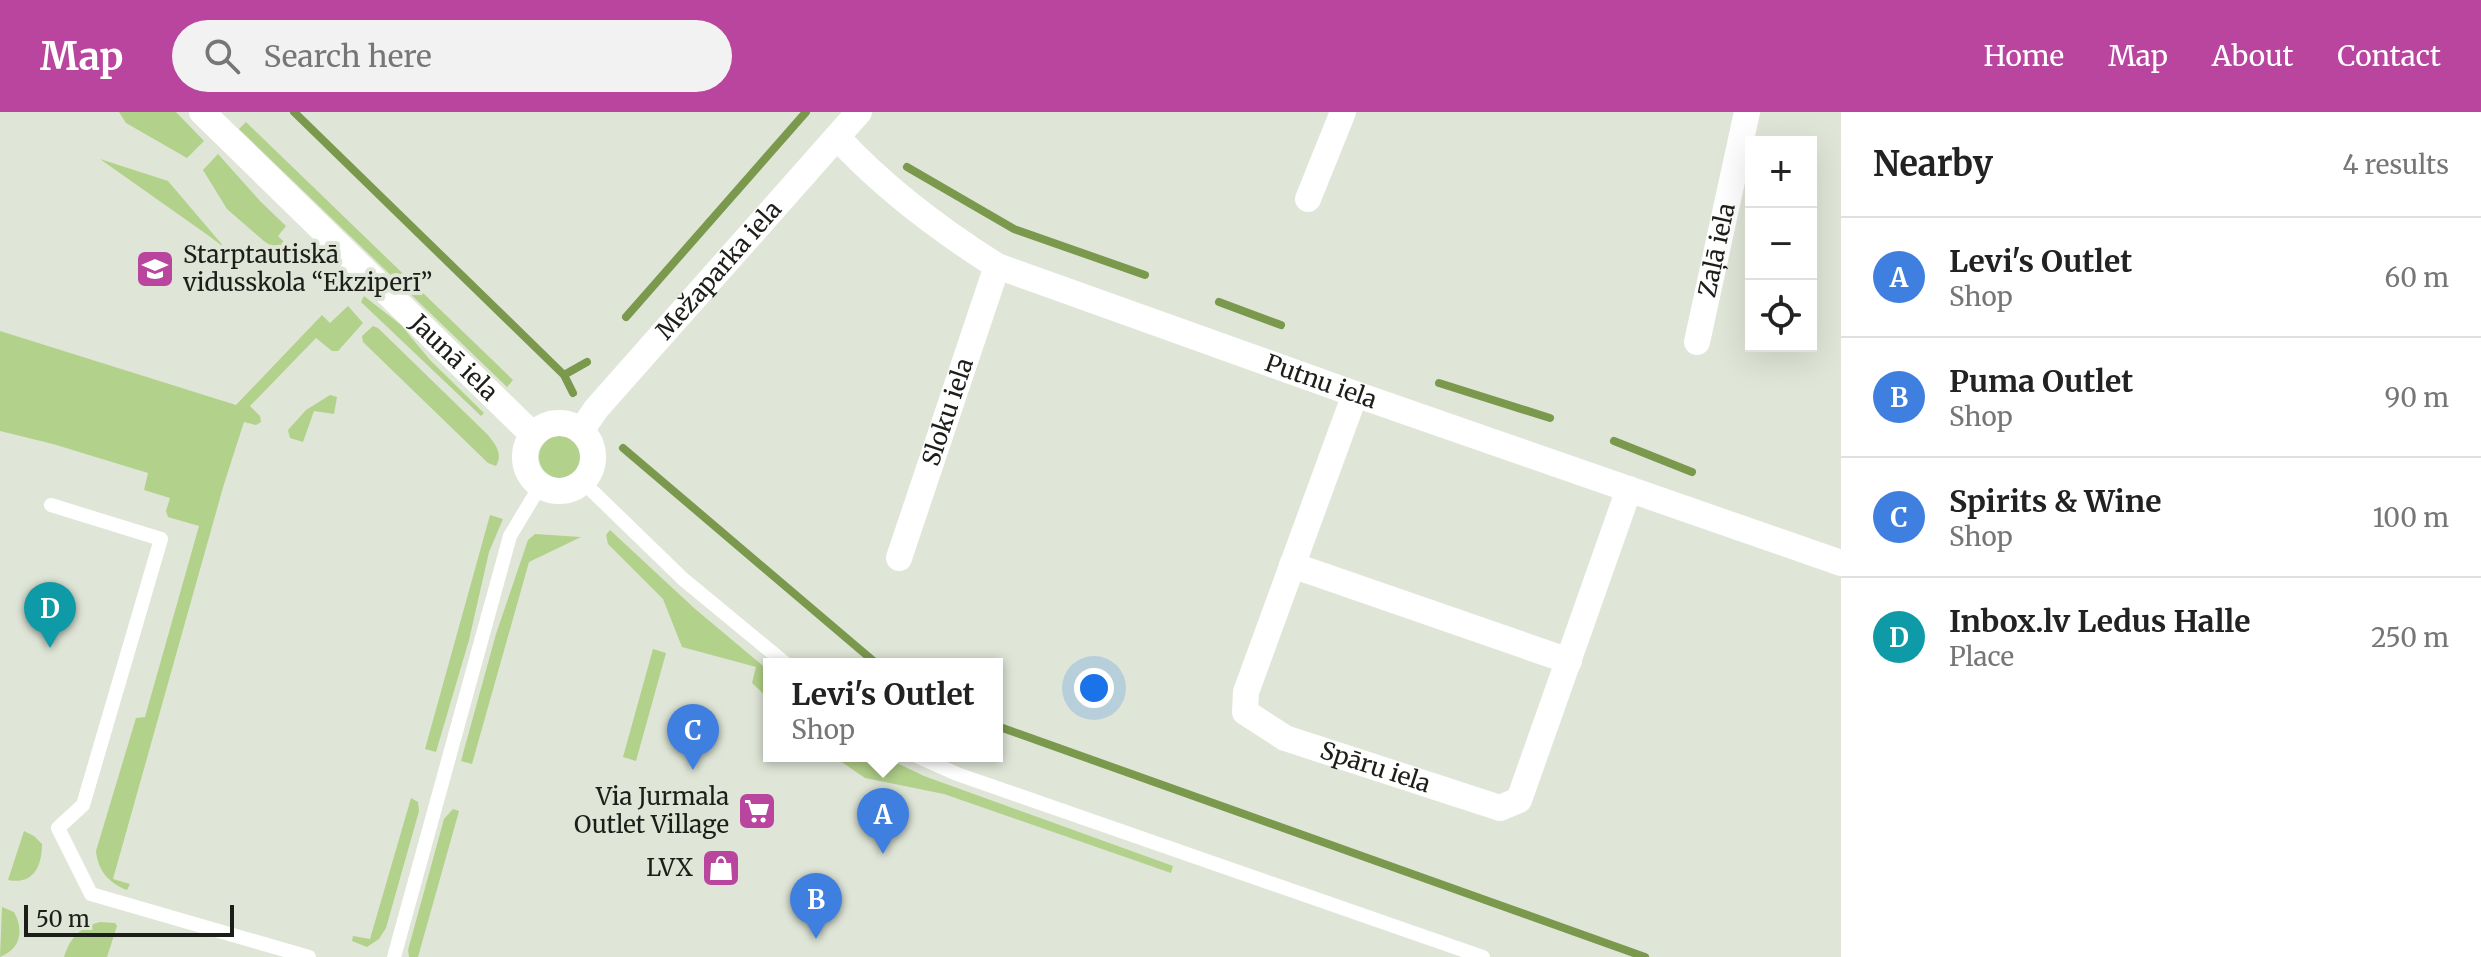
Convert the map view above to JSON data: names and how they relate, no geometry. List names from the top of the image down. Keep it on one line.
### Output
{"streets":{"street":["Zaļā iela","Mežaparka iela","Jaunā iela","Putnu iela","Sloku iela","Spāru iela"]},"crossings":[["Mežaparka iela","Jaunā iela"],["Mežaparka iela","Putnu iela"],["Putnu iela","Sloku iela"],["Putnu iela","Spāru iela"]],"places":{"school or university":["Starptautiskā vidusskola “Ekziperī”"],"supermarket":["Via Jurmala Outlet Village"],"shop":["LVX"]},"scale_bar":"50 m","page":{"header":"Map","search":"Search here","nav":["Home","Map","About","Contact"],"heading":["Nearby","4 results"],"map_buttons":["+","−"],"list":[{"mark":"A","name":"Levi's Outlet","note":"Shop","value":"60 m"},{"mark":"B","name":"Puma Outlet","note":"Shop","value":"90 m"},{"mark":"C","name":"Spirits & Wine","note":"Shop","value":"100 m"},{"mark":"D","name":"Inbox.lv Ledus Halle","note":"Place","value":"250 m"}],"pins":["D","C","A","B"],"popup":["Levi's Outlet","Shop"],"scale":"50 m"}}
